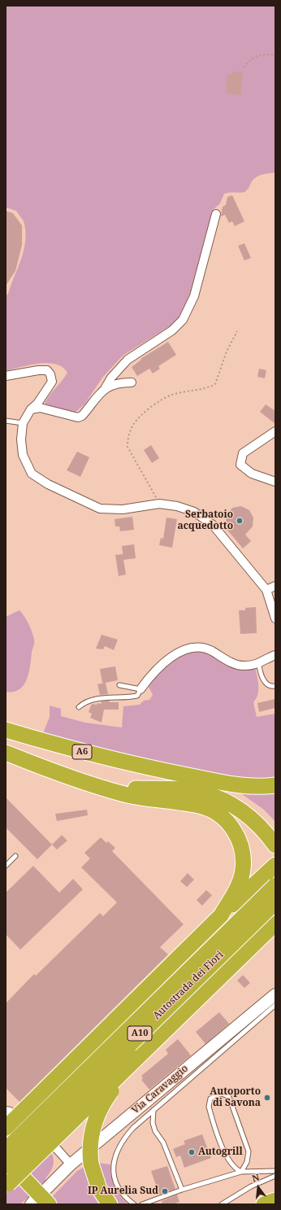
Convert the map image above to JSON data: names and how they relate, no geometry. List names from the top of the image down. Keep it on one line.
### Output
{"streets":{"highway":["A6","Autostrada dei Fiori","A10"],"street":["Via Caravaggio"]},"places":["Serbatoio acquedotto","Autoporto di Savona","Autogrill","IP Aurelia Sud"],"north":"top"}
